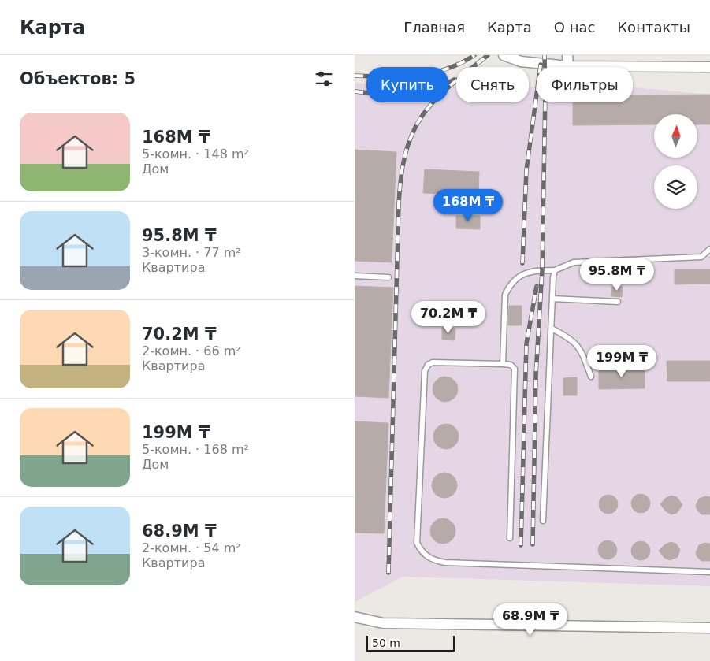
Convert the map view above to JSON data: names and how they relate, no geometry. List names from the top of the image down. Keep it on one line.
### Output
{"scale_bar":"50 m","north":"top","page":{"header":"Карта","nav":["Главная","Карта","О нас","Контакты"],"heading":"Объектов: 5","chip":["Купить","Снять","Фильтры"],"list":[{"name":"168M ₸","note":"5-комн. · 148 m² · Дом"},{"name":"95.8M ₸","note":"3-комн. · 77 m² · Квартира"},{"name":"70.2M ₸","note":"2-комн. · 66 m² · Квартира"},{"name":"199M ₸","note":"5-комн. · 168 m² · Дом"},{"name":"68.9M ₸","note":"2-комн. · 54 m² · Квартира"}],"price":["168M ₸","95.8M ₸","70.2M ₸","199M ₸","68.9M ₸"],"scale":"50 m"}}
